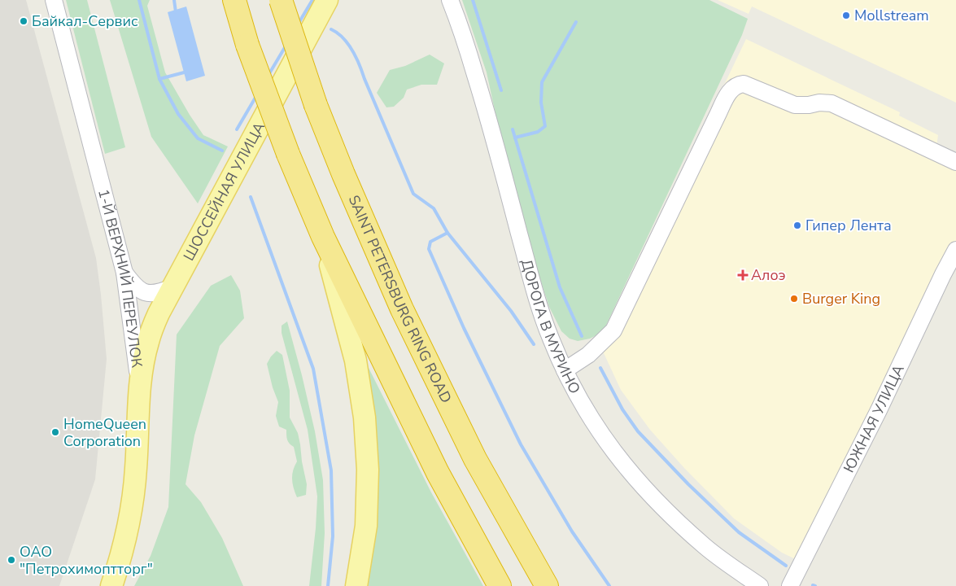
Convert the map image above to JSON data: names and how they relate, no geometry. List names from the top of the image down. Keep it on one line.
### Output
{"streets":{"highway":["SAINT PETERSBURG RING ROAD"],"main road":["ШОССЕЙНАЯ УЛИЦА","1-Й ВЕРХНИЙ ПЕРЕУЛОК"],"street":["ДОРОГА В МУРИНО","ЮЖНАЯ УЛИЦА"]},"crossings":[["ШОССЕЙНАЯ УЛИЦА","1-Й ВЕРХНИЙ ПЕРЕУЛОК"]],"places":{"other":["Mollstream","Байкал-Сервис","Гипер Лента","Burger King","HomeQueen Corporation","ОАО \"Петрохимоптторг\""],"health":["Алоэ"]}}
